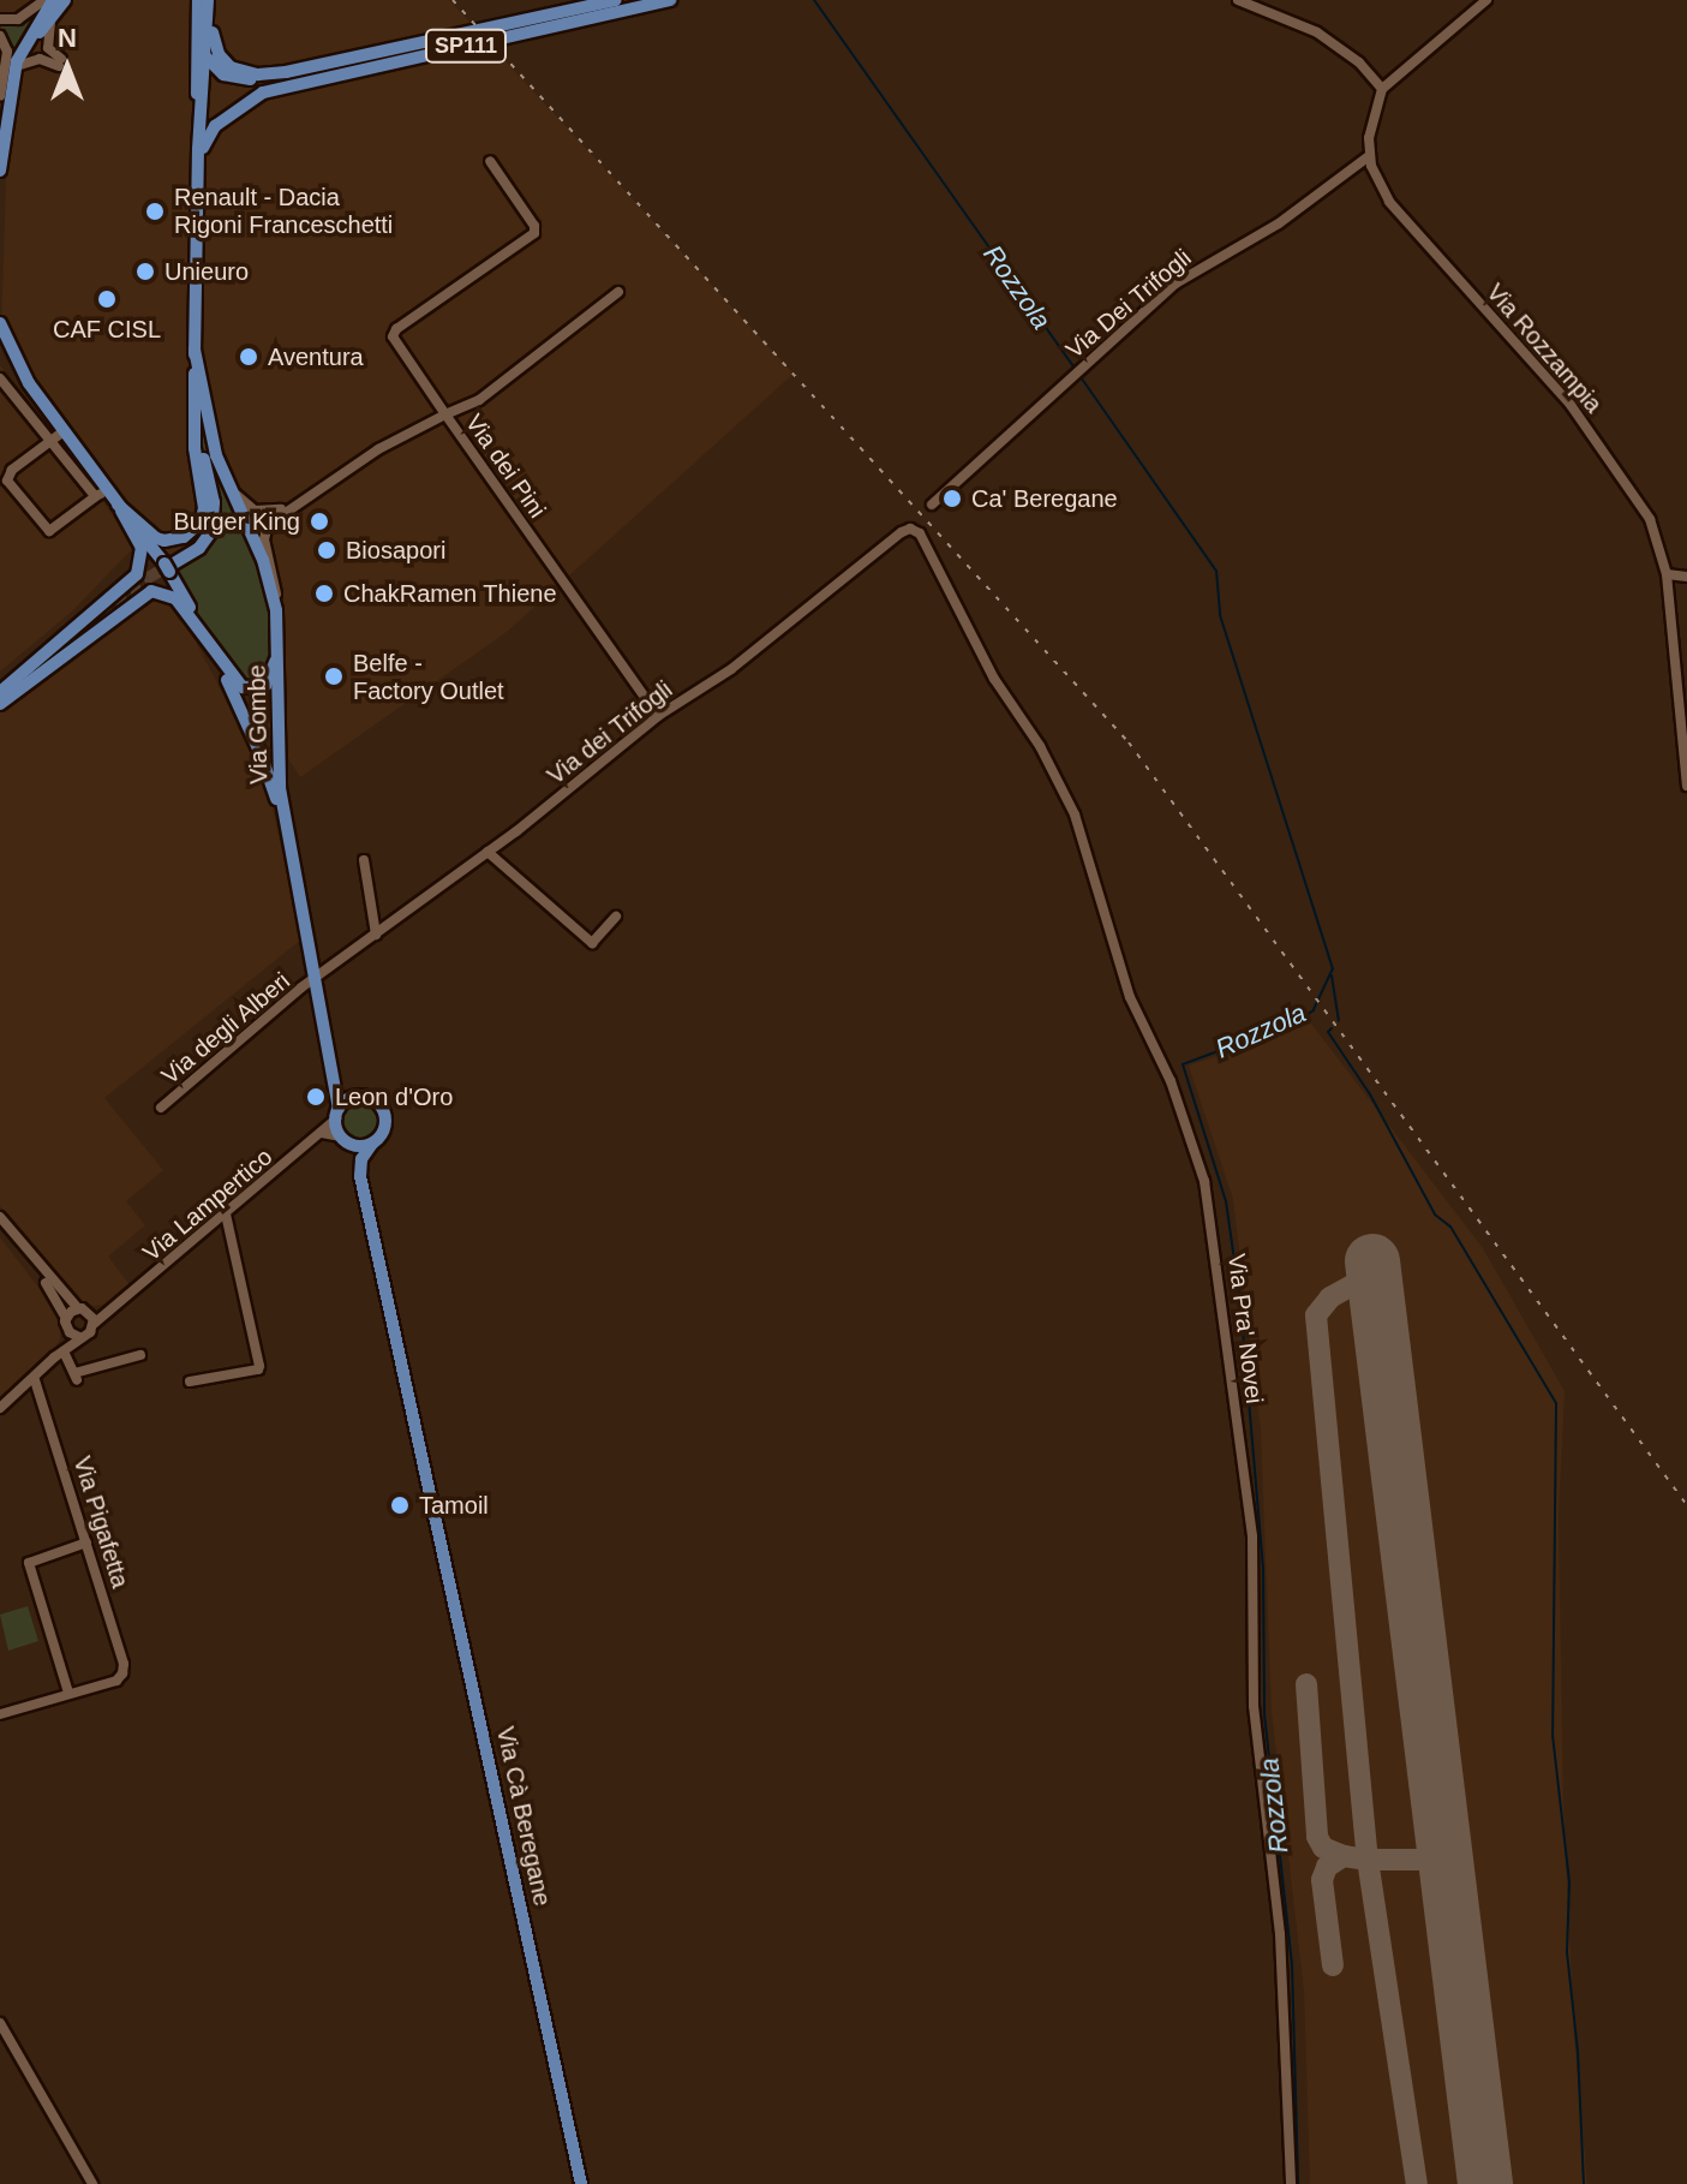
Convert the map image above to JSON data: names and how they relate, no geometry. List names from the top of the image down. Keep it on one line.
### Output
{"streets":{"main road":["SP111","Via Gombe","Via Cà Beregane"],"street":["Via Dei Trifogli","Via Rozzampia","Via dei Pini","Via dei Trifogli","Via degli Alberi","Via Lampertico","Via Pra' Novei","Via Pigafetta"]},"crossings":[["SP111","Via Gombe"],["Via Dei Trifogli","Via Rozzampia"],["Via dei Pini","Via dei Trifogli"],["Via Gombe","Via dei Trifogli"],["Via Gombe","Via degli Alberi"],["Via Gombe","Via Lampertico"],["Via dei Trifogli","Via degli Alberi"],["Via dei Trifogli","Via Pra' Novei"],["Via Lampertico","Via Pigafetta"]],"water":["Rozzola"],"places":["Renault - Dacia Rigoni Franceschetti","Unieuro","CAF CISL","Aventura","Ca' Beregane","Burger King","Biosapori","ChakRamen Thiene","Belfe - Factory Outlet","Leon d'Oro","Tamoil"],"north":"top"}
